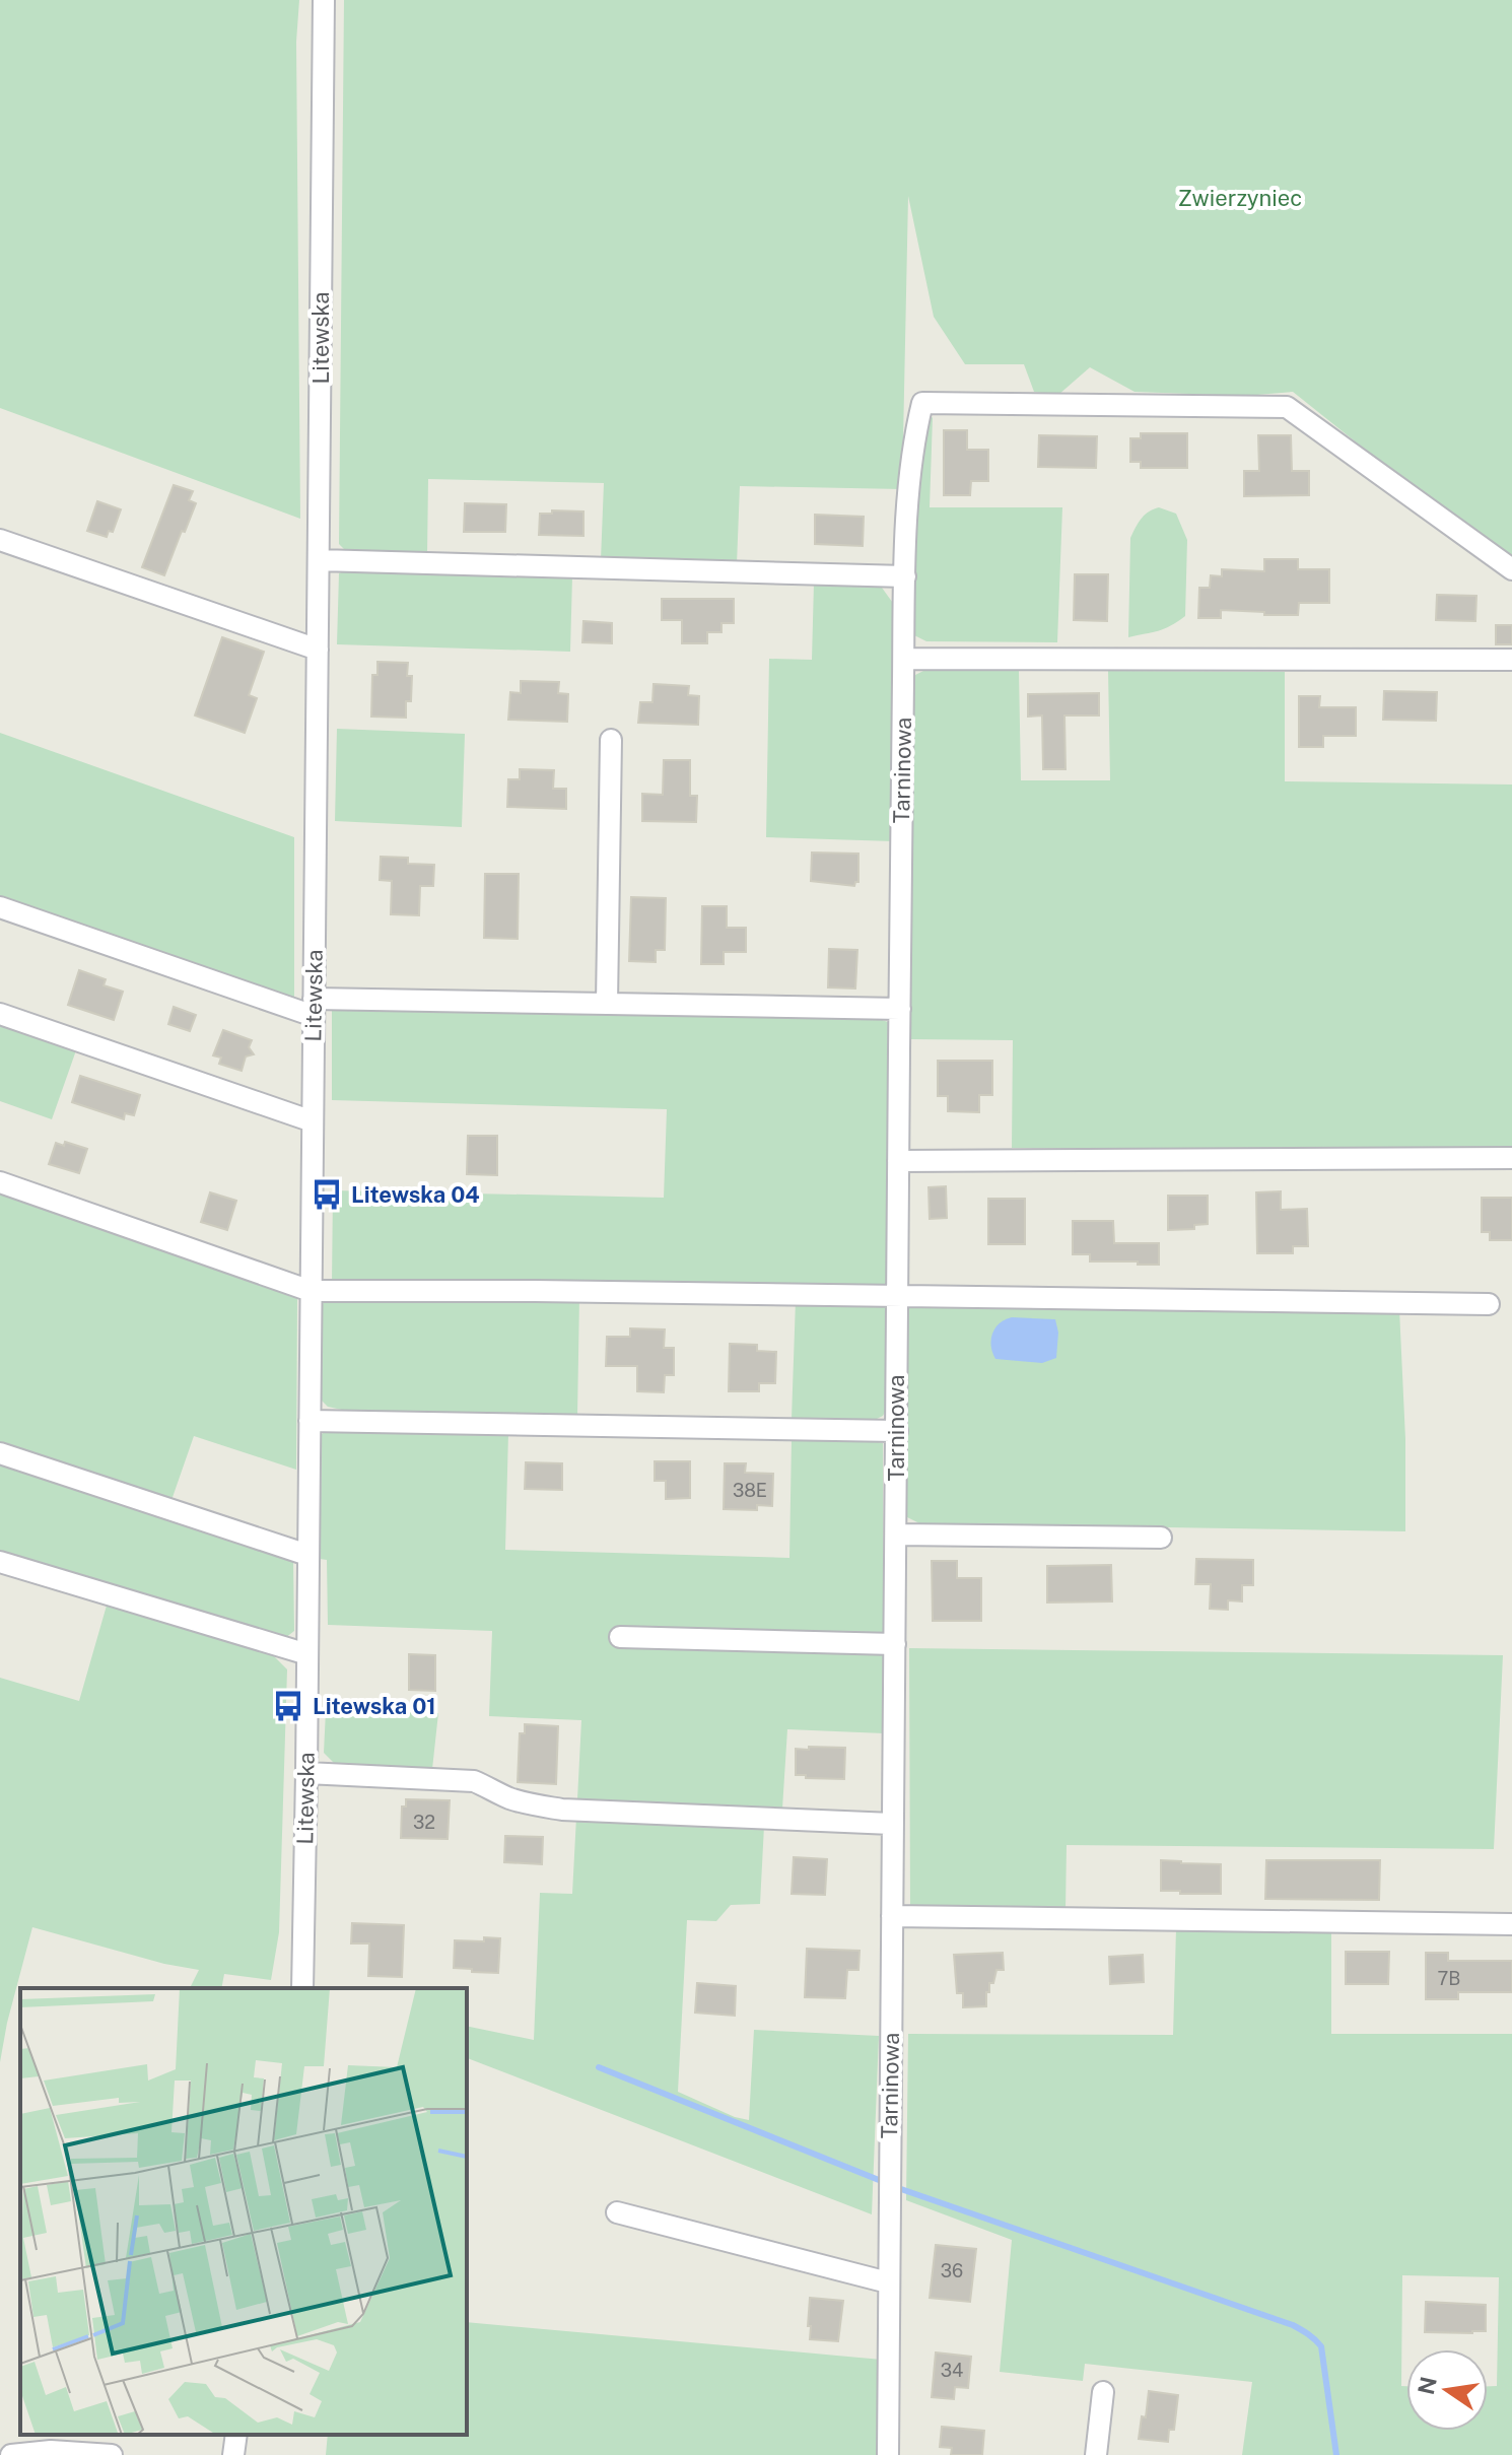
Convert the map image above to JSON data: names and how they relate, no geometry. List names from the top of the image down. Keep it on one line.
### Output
{"streets":{"street":["Litewska","Tarninowa"]},"parks":["Zwierzyniec"],"places":{"bus stop":["Litewska 04","Litewska 01"]},"house_numbers":["38E","32","7B","36","34"],"north":"left"}
